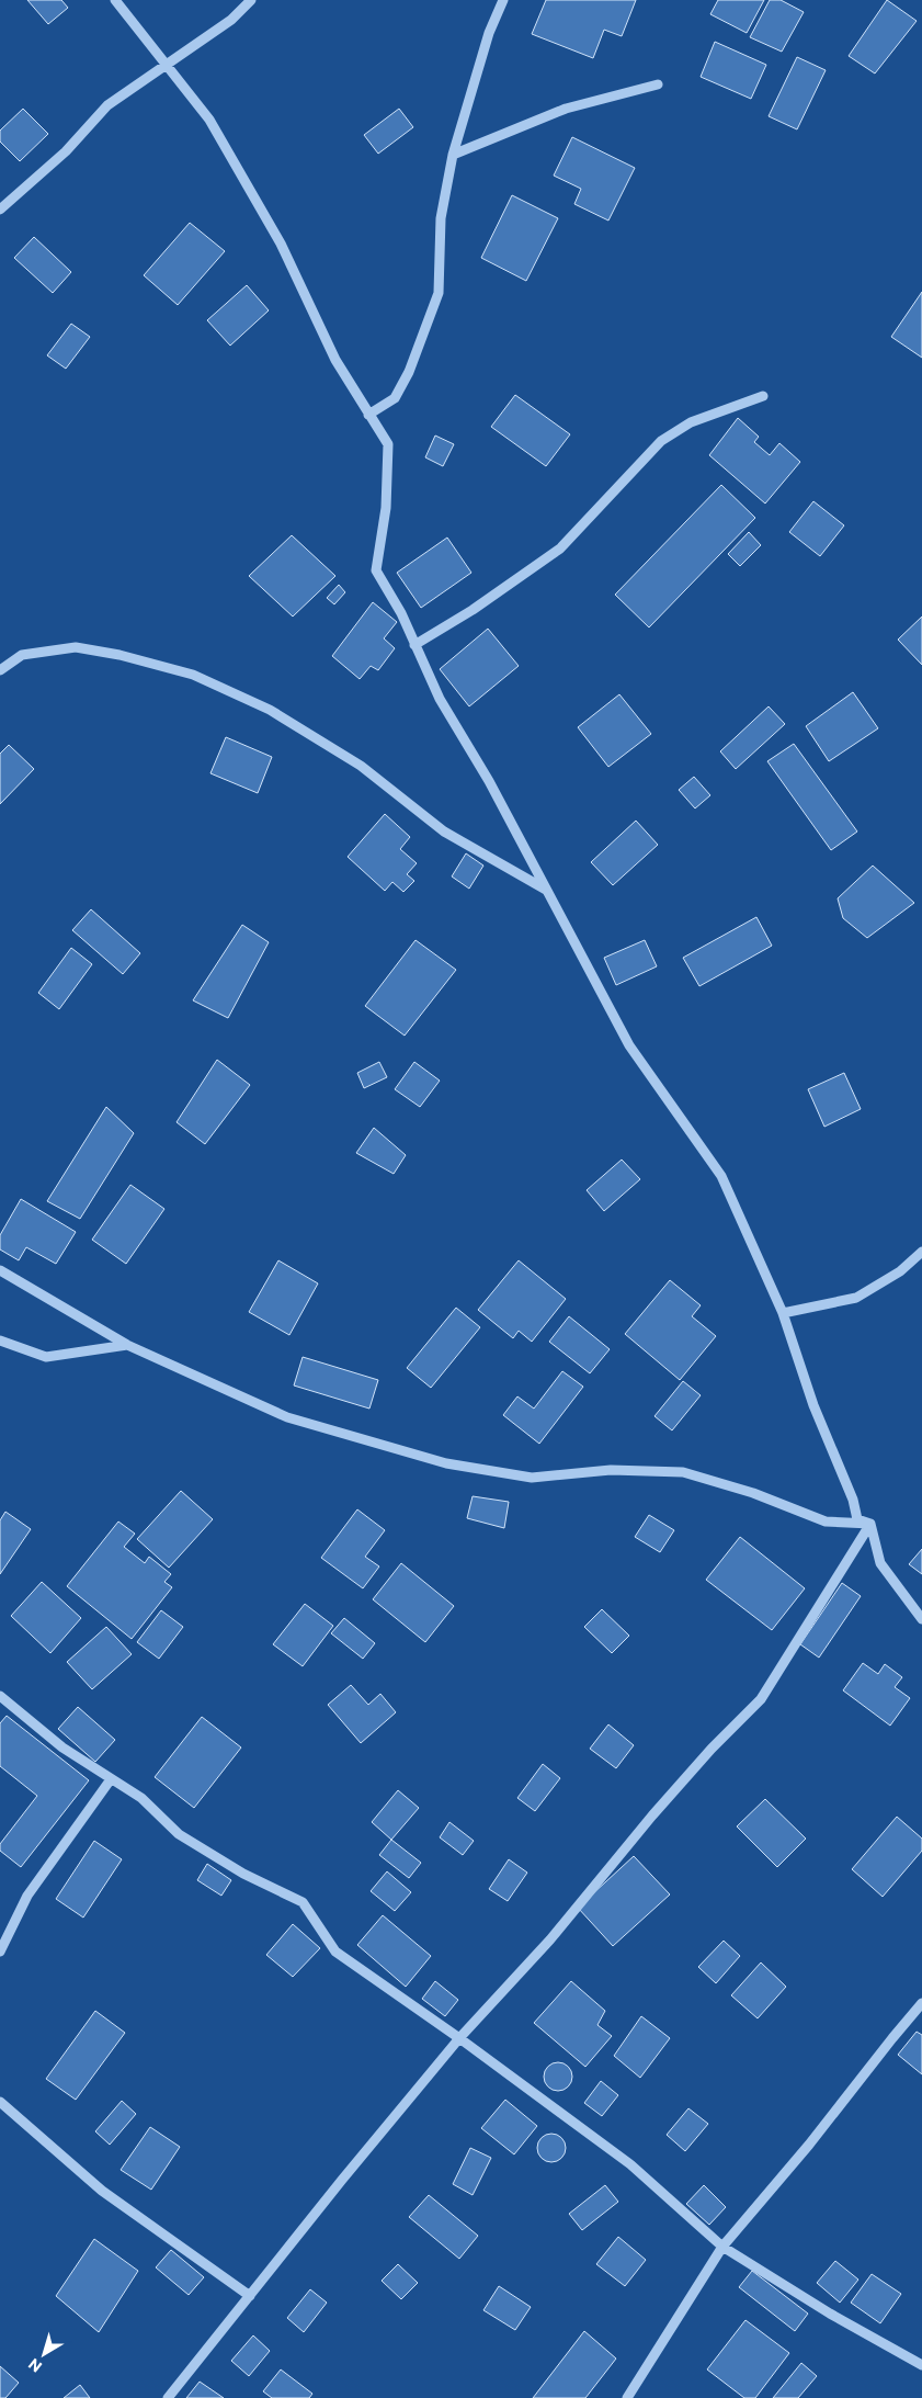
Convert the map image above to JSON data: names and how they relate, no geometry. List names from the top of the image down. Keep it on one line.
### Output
{"north":"bottom left"}
